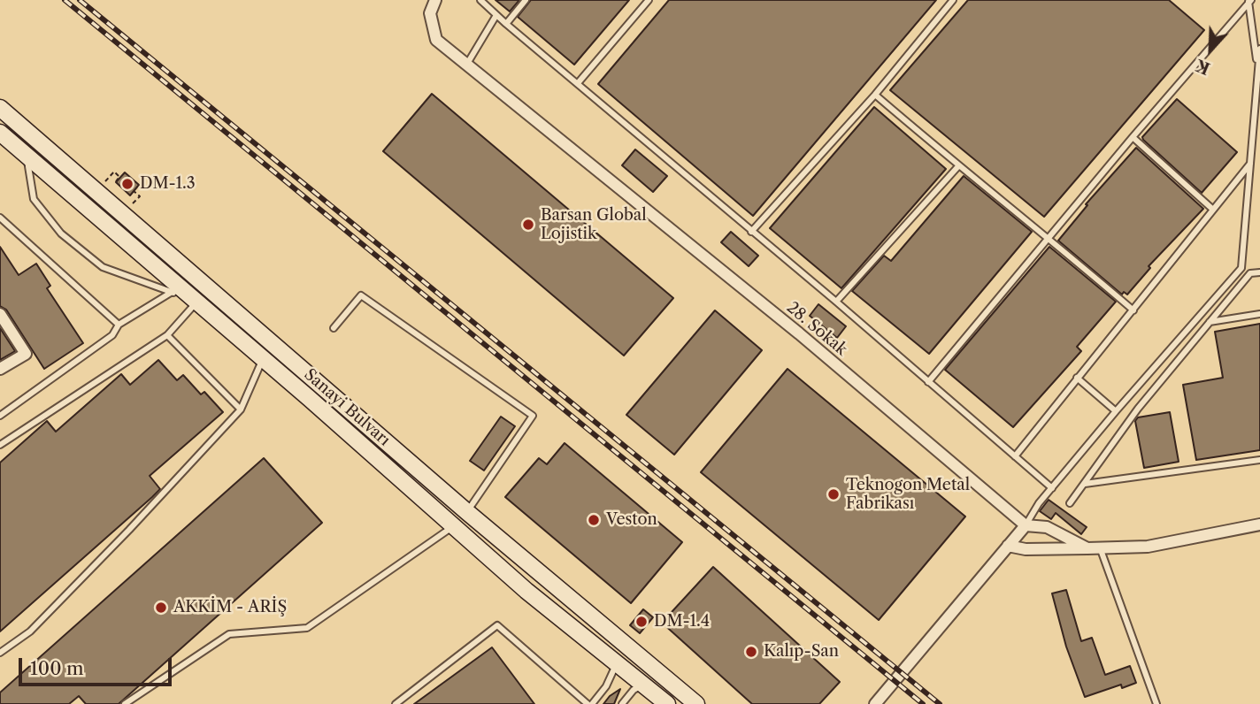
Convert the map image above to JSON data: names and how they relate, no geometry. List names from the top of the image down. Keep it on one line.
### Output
{"streets":{"main road":["Sanayi Bulvarı"],"street":["28. Sokak"]},"places":["DM-1.3","Barsan Global Lojistik","Teknogon Metal Fabrikası","Veston","AKKİM - ARİŞ","DM-1.4","Kalıp-San"],"scale_bar":"100 m","north":"bottom left"}
